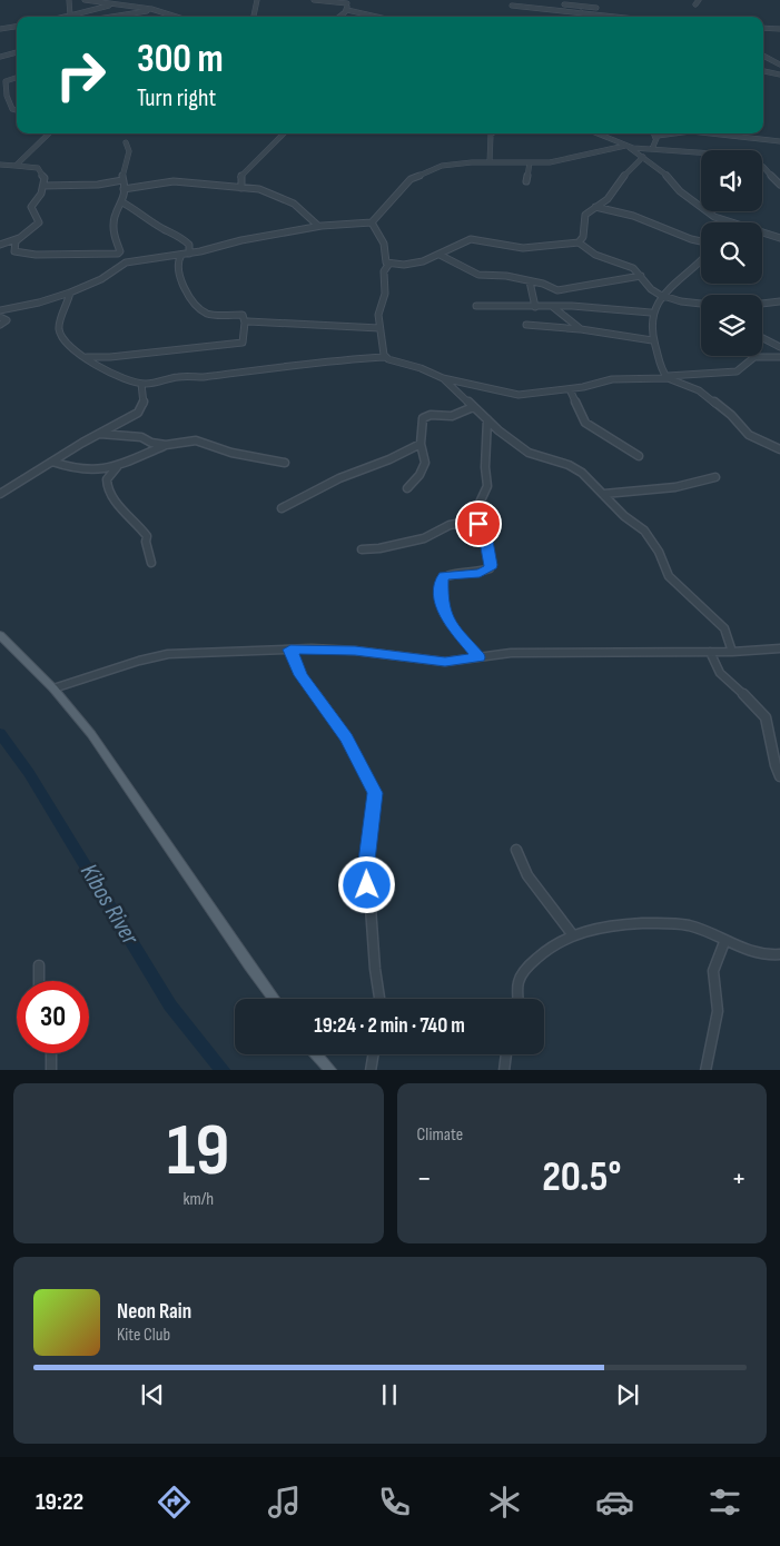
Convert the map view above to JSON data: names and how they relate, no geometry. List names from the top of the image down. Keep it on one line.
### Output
{"water":["Kibos River"],"page":{"turn":["300 m","Turn right"],"limit":"30","trip":"19:24 · 2 min · 740 m","tile":[["19","km/h"],"Climate"],"heat":["−","20.5°","+"],"song":["Neon Rain","Kite Club"],"tabs":"19:22"}}
